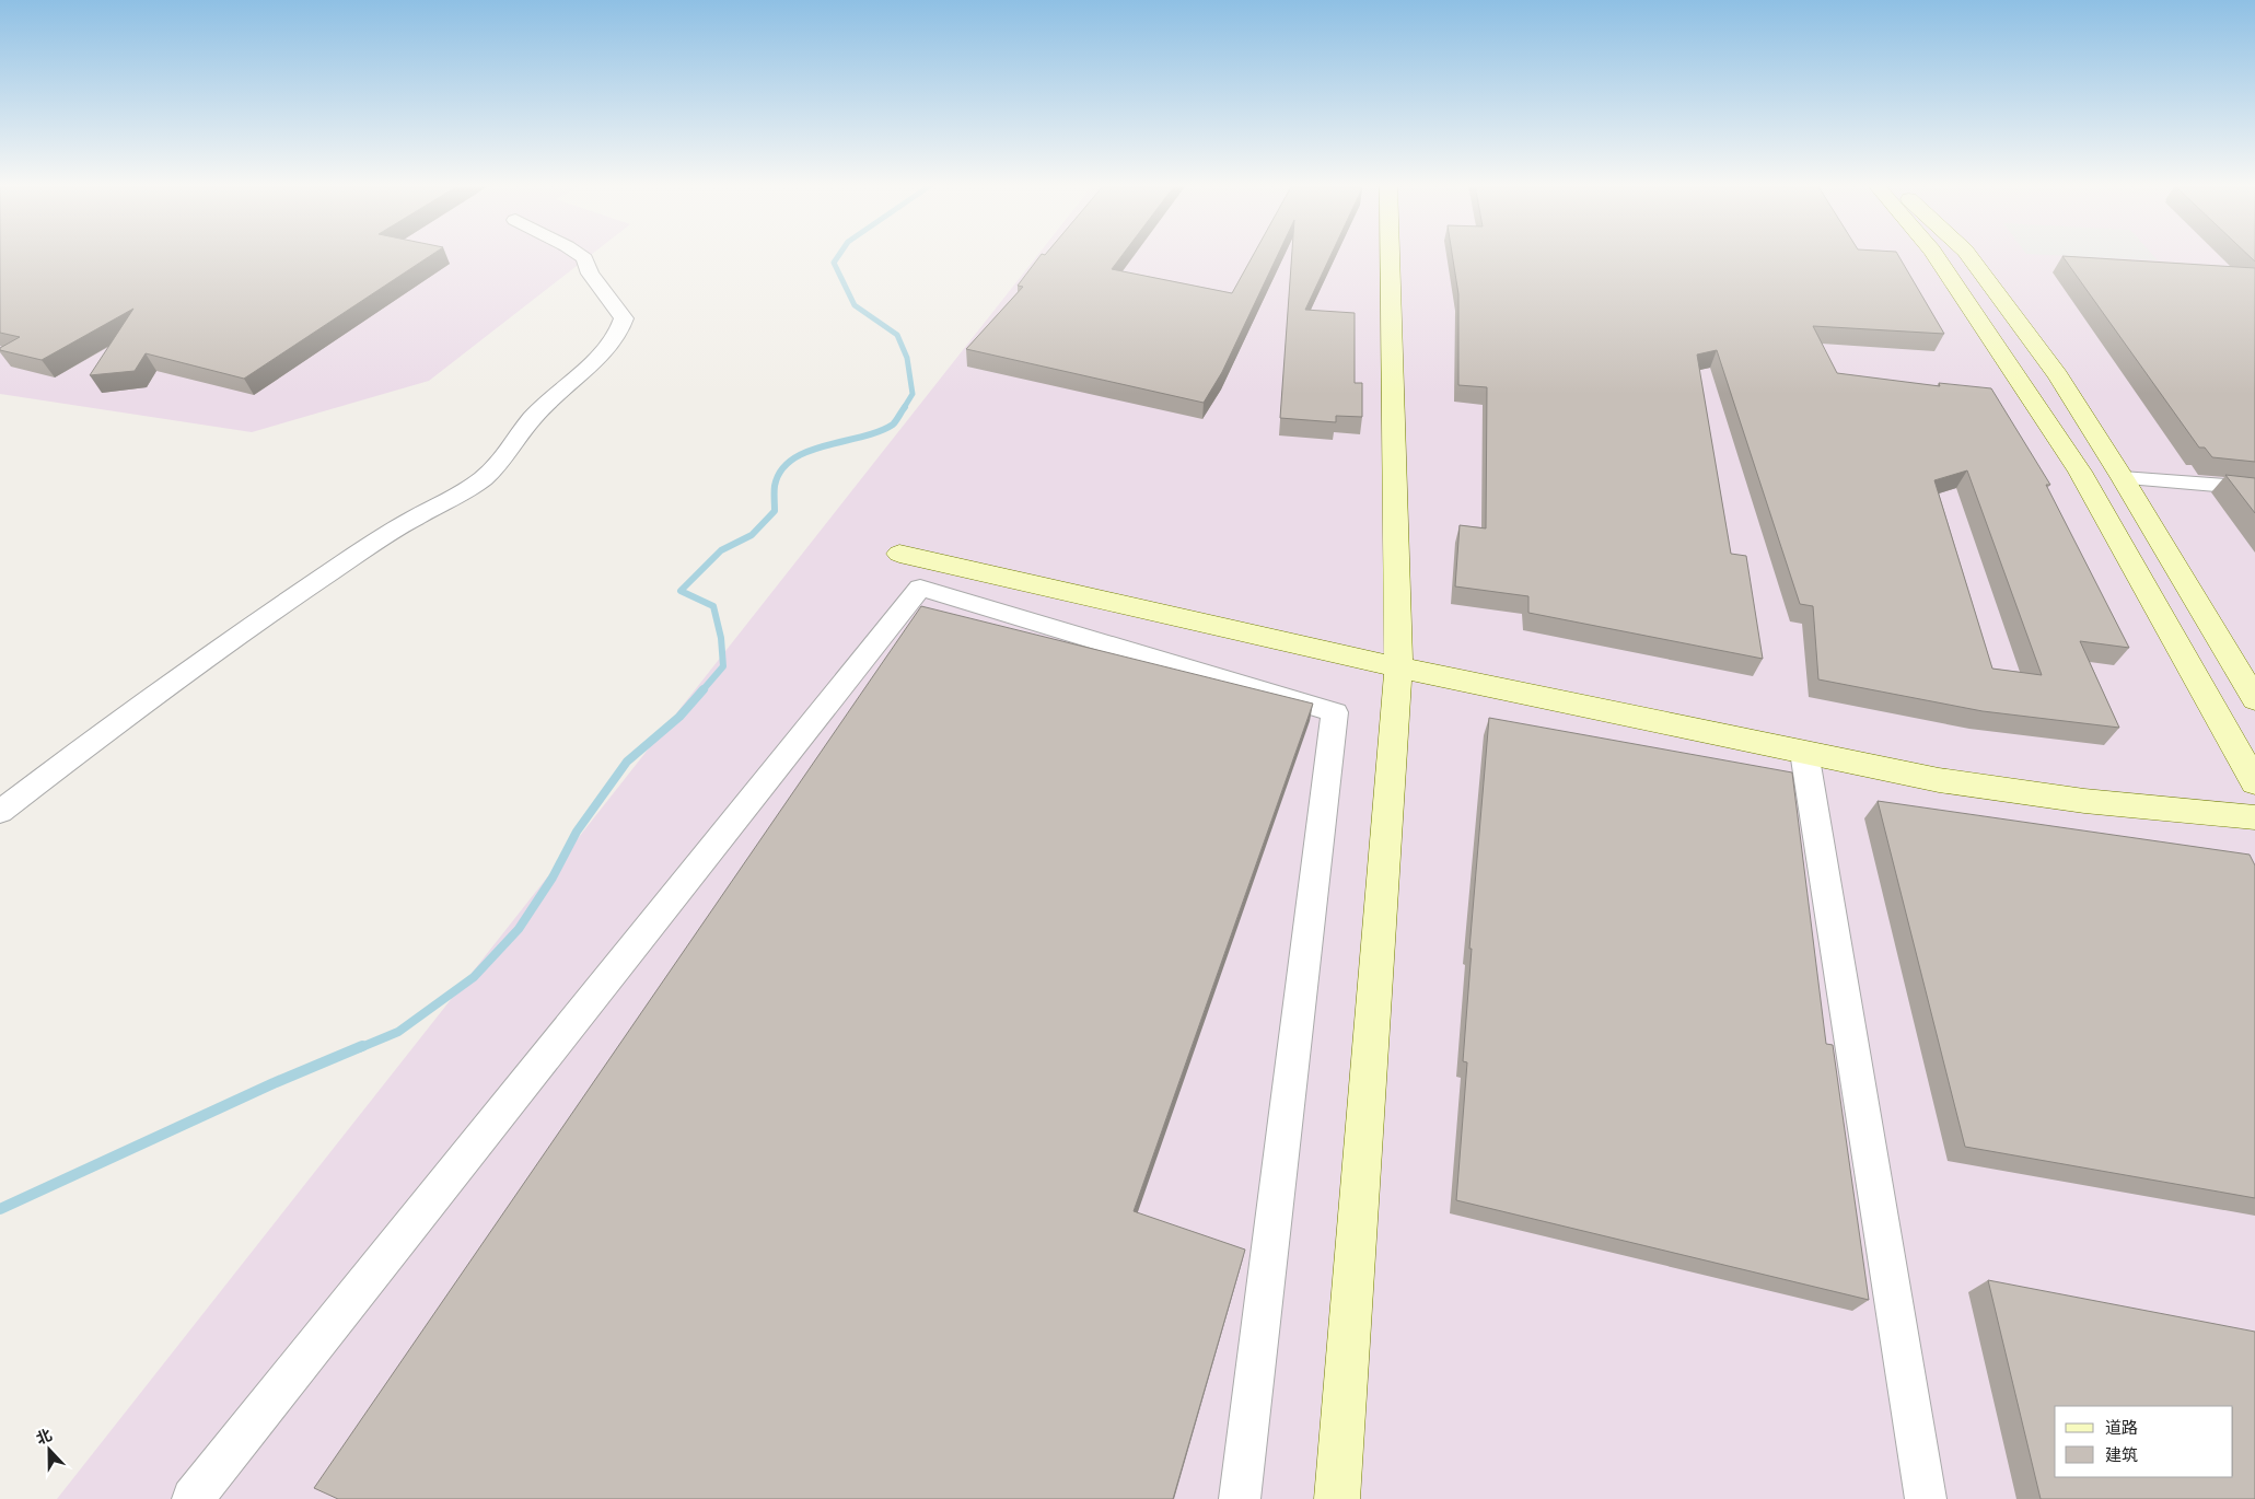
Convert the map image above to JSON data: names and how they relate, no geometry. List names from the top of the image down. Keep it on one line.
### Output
{"legend":["道路","建筑"],"north":"top"}
